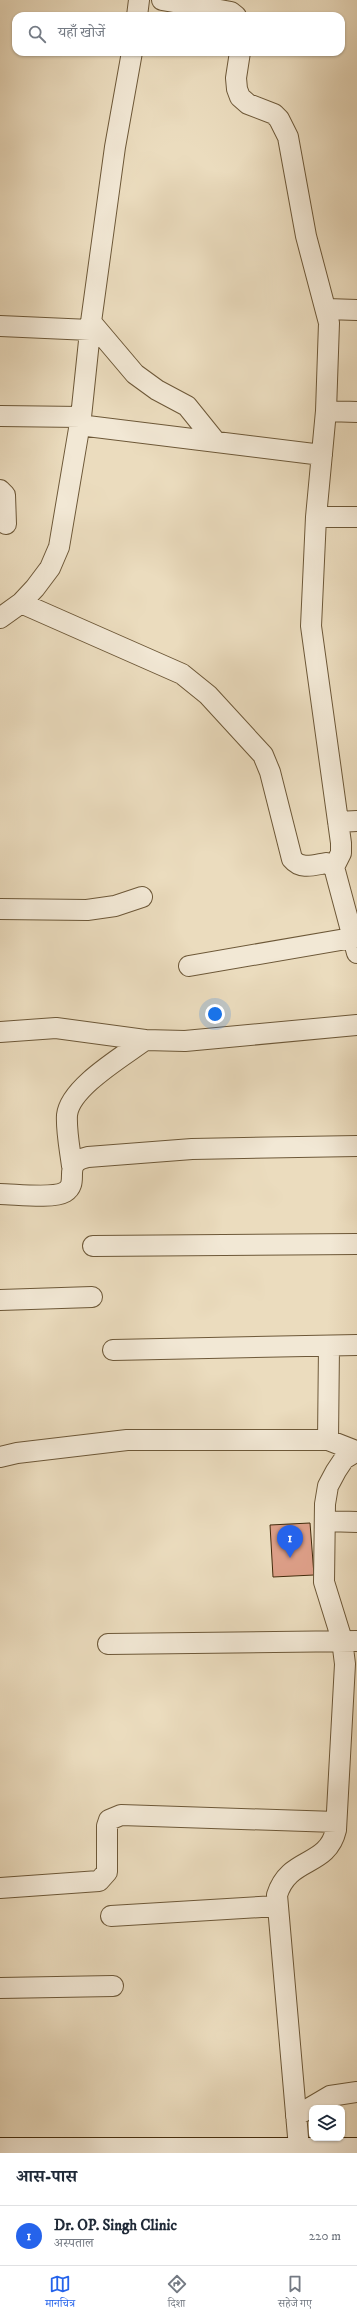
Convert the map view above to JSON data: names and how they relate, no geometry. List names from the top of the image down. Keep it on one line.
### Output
{"page":{"search":"यहाँ खोजें","pins":"1","heading":"आस-पास","list":[{"mark":"1","name":"Dr. OP. Singh Clinic","note":"अस्पताल","value":"220 m"}],"nav":["मानचित्र","दिशा","सहेजे गए"]}}
